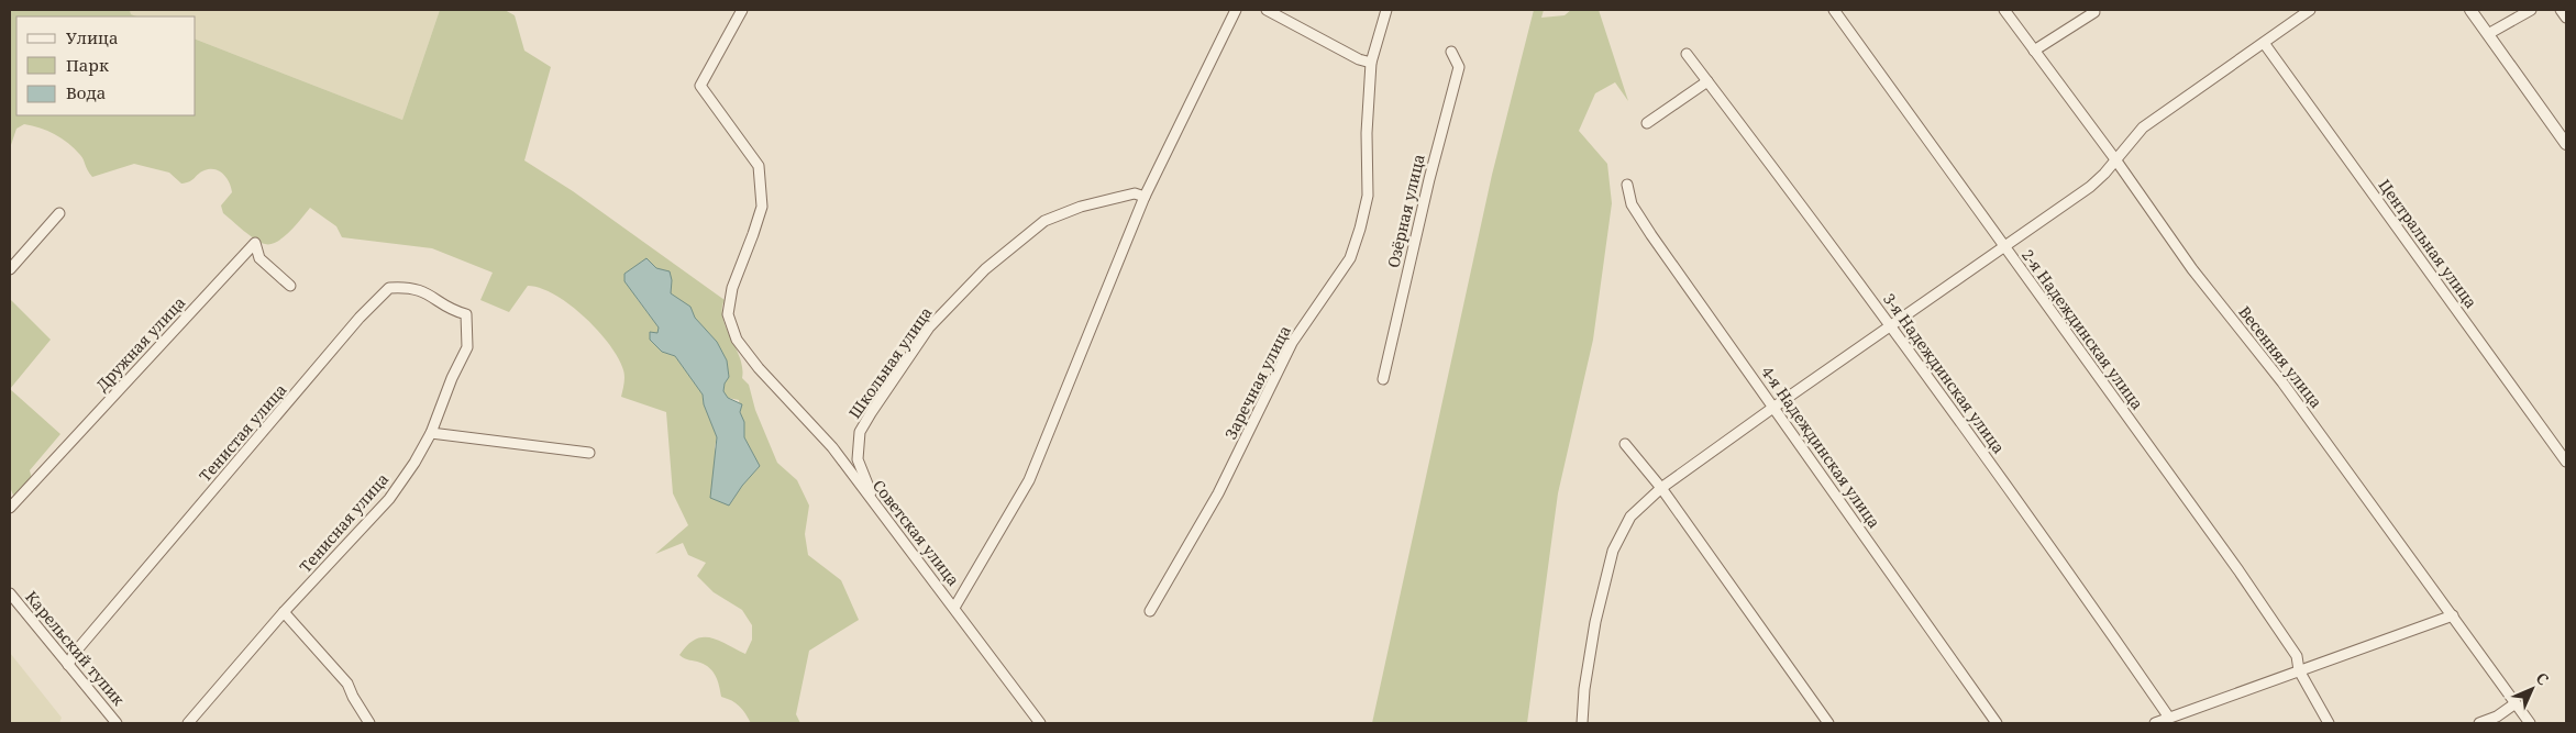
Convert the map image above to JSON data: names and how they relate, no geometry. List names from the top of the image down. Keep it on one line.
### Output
{"streets":{"street":["Озёрная улица","Центральная улица","2-я Надеждинская улица","Дружная улица","Весенняя улица","Школьная улица","3-я Надеждинская улица","Заречная улица","Тенистая улица","4-я Надеждинская улица","Тенисная улица","Советская улица","Карельский тупик"]},"crossings":[["Школьная улица","Советская улица"],["Тенистая улица","Тенисная улица"],["Тенистая улица","Карельский тупик"]],"legend":["Улица","Парк","Вода"],"north":"top right"}
